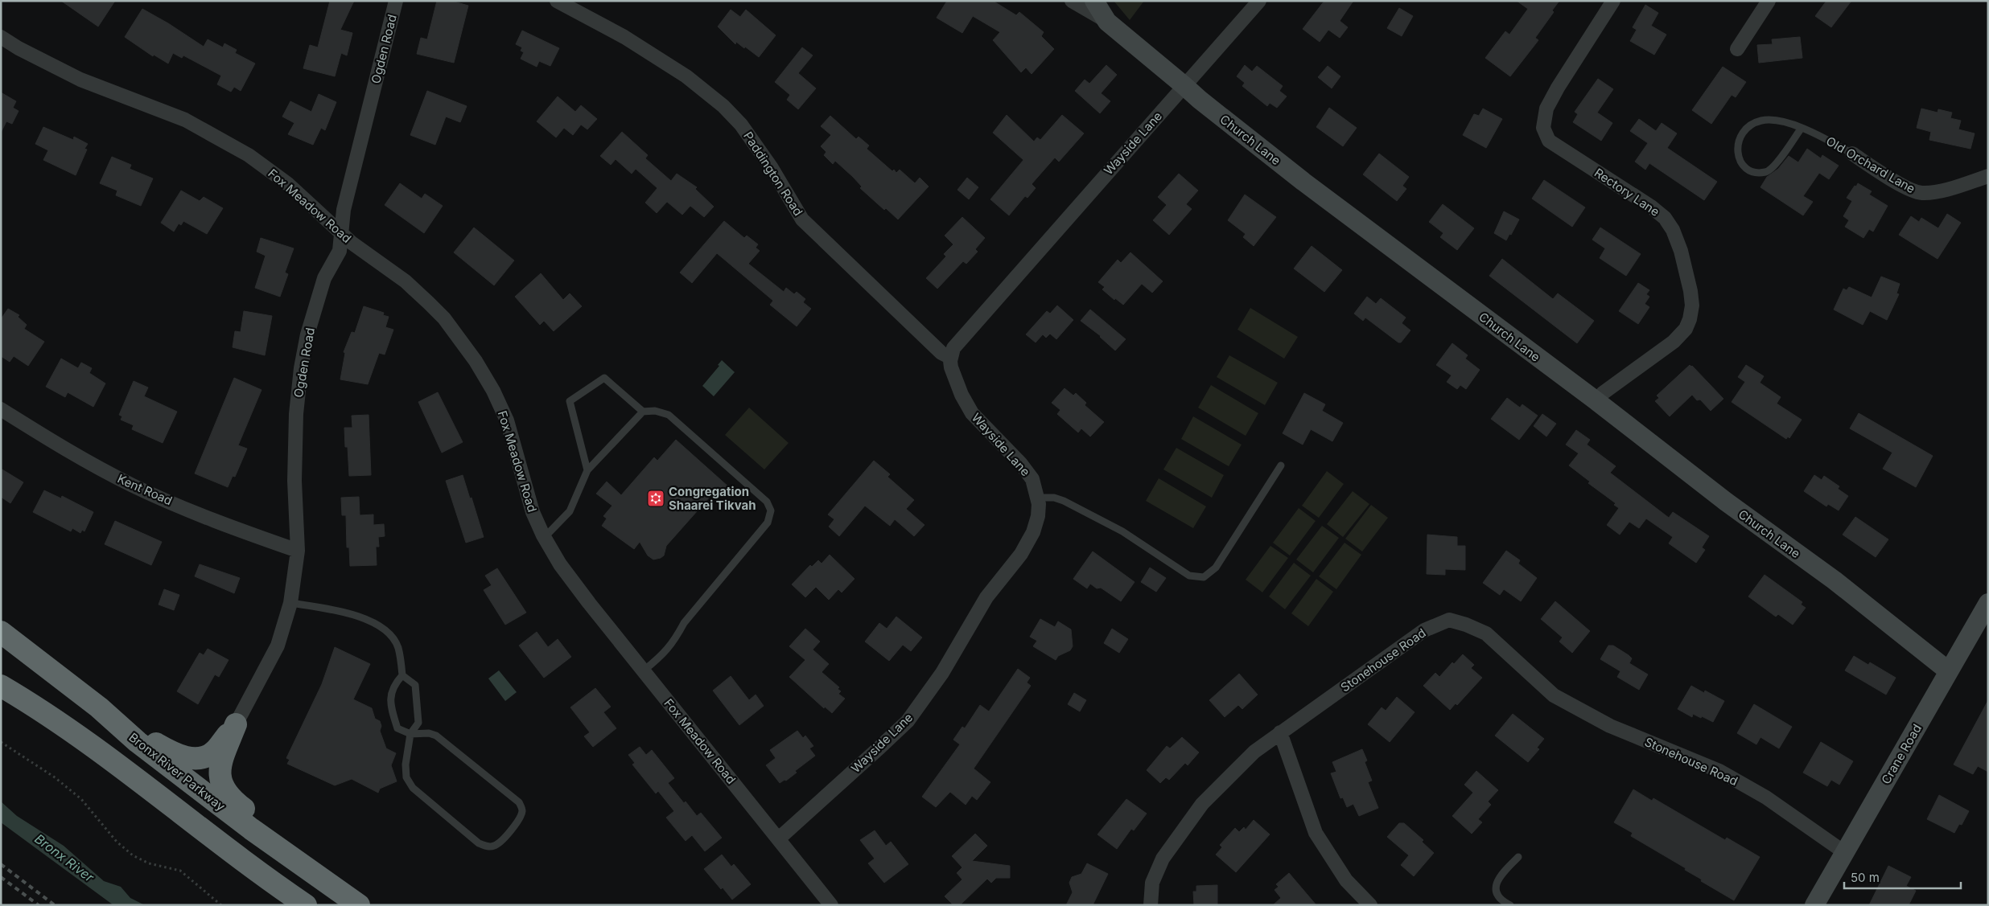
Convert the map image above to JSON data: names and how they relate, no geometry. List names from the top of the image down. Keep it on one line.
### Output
{"streets":{"highway":["Bronx River Parkway"],"street":["Ogden Road","Church Lane","Wayside Lane","Old Orchard Lane","Paddington Road","Rectory Lane","Fox Meadow Road","Kent Road","Stonehouse Road","Crane Road"]},"crossings":[["Ogden Road","Fox Meadow Road"],["Ogden Road","Kent Road"],["Church Lane","Wayside Lane"],["Church Lane","Rectory Lane"],["Church Lane","Crane Road"],["Wayside Lane","Paddington Road"],["Wayside Lane","Fox Meadow Road"],["Stonehouse Road","Crane Road"]],"water":["Bronx River"],"places":{"synagogue":["Congregation Shaarei Tikvah"]},"scale_bar":"50 m"}
